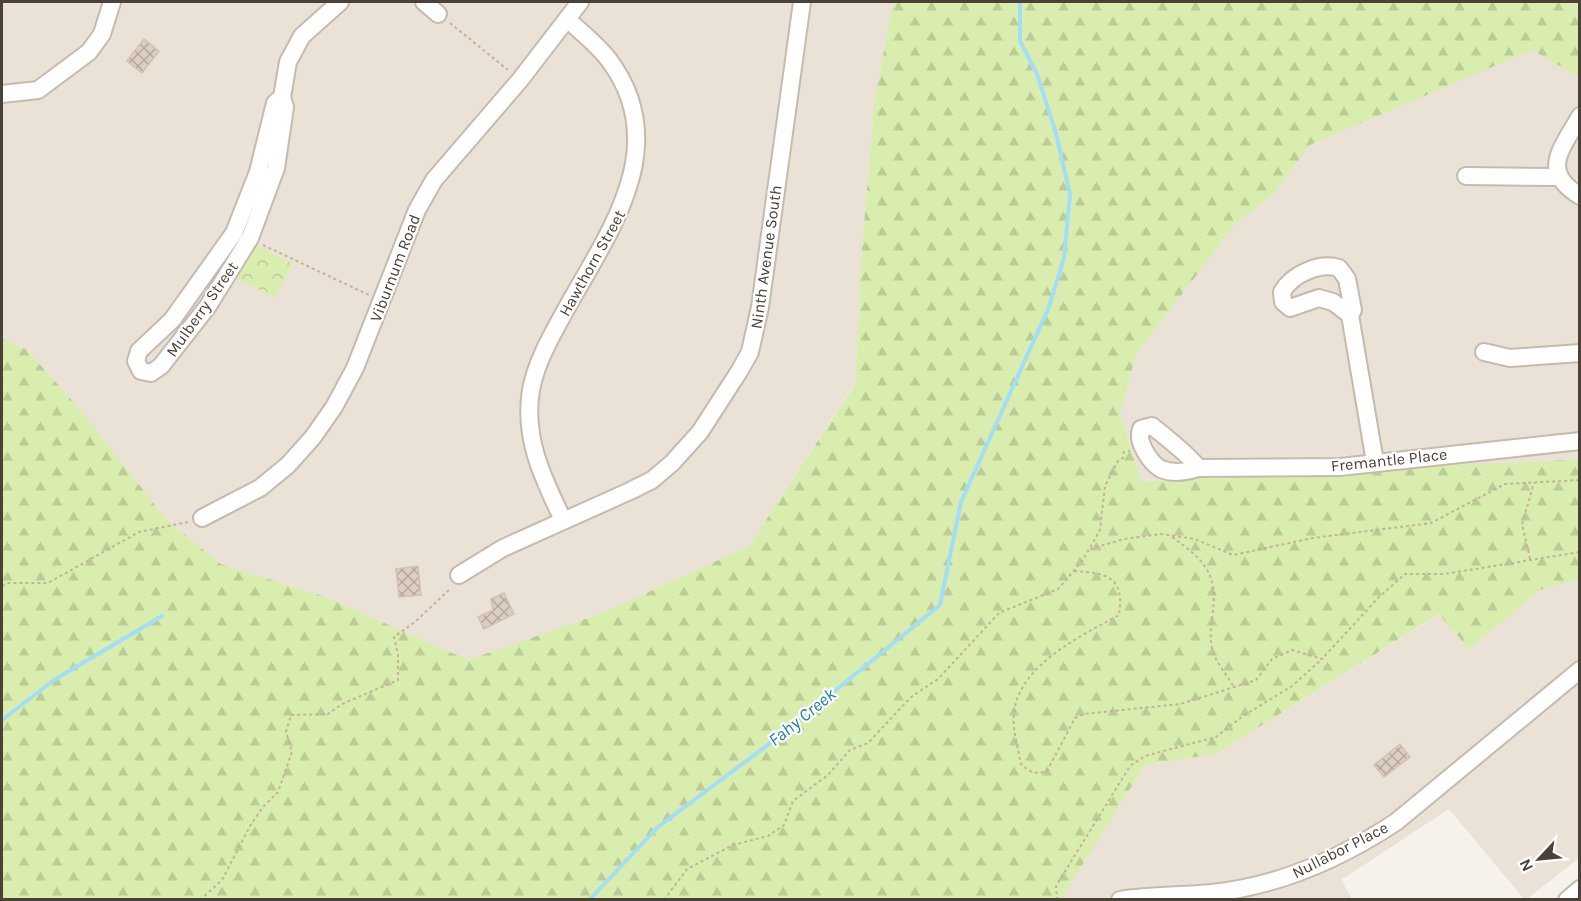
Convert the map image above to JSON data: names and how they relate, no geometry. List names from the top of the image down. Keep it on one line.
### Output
{"streets":{"street":["Ninth Avenue South","Hawthorn Street","Viburnum Road","Mulberry Street","Fremantle Place","Nullabor Place"]},"crossings":[["Ninth Avenue South","Hawthorn Street"],["Hawthorn Street","Viburnum Road"]],"water":["Fahy Creek"],"north":"bottom left"}
